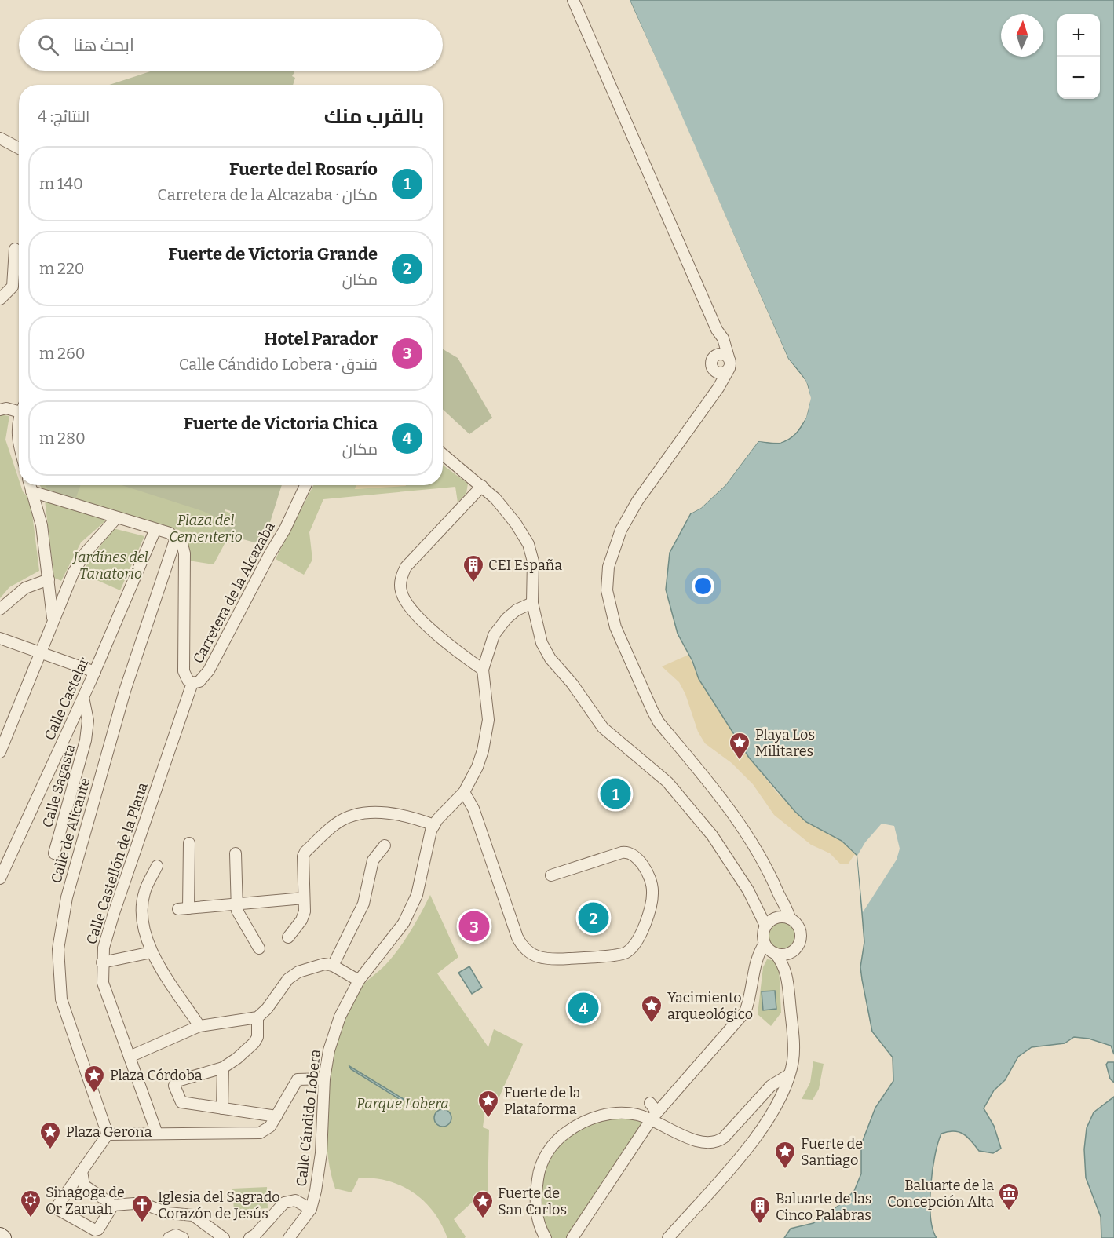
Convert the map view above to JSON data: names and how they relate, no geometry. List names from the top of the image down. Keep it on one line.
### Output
{"streets":{"street":["Carretera de la Alcazaba","Calle Castelar","Calle Sagasta","Calle de Alicante","Calle Castellón de la Plana","Calle Cándido Lobera"]},"crossings":[["Carretera de la Alcazaba","Calle de Alicante"],["Carretera de la Alcazaba","Calle Castellón de la Plana"],["Calle Castelar","Calle Sagasta"]],"parks":["Plaza del Cementerio","Jardínes del Tanatorio","Parque Lobera"],"places":{"building":["CEI España","Baluarte de las Cinco Palabras"],"place":["Playa Los Militares","Yacimiento arqueológico","Plaza Córdoba","Fuerte de la Plataforma","Plaza Gerona","Fuerte de Santiago","Fuerte de San Carlos"],"museum":["Baluarte de la Concepción Alta"],"synagogue":["Sinagoga de Or Zaruah"],"church":["Iglesia del Sagrado Corazón de Jesús"]},"north":"top","page":{"map_buttons":["+","−"],"search":"ابحث هنا","heading":["بالقرب منك","النتائج: 4"],"list":[{"mark":"1","name":"Fuerte del Rosarío","note":"مكان · Carretera de la Alcazaba","value":"140 m"},{"mark":"2","name":"Fuerte de Victoria Grande","note":"مكان","value":"220 m"},{"mark":"3","name":"Hotel Parador","note":"فندق · Calle Cándido Lobera","value":"260 m"},{"mark":"4","name":"Fuerte de Victoria Chica","note":"مكان","value":"280 m"}],"pins":["1","2","3","4"]}}
